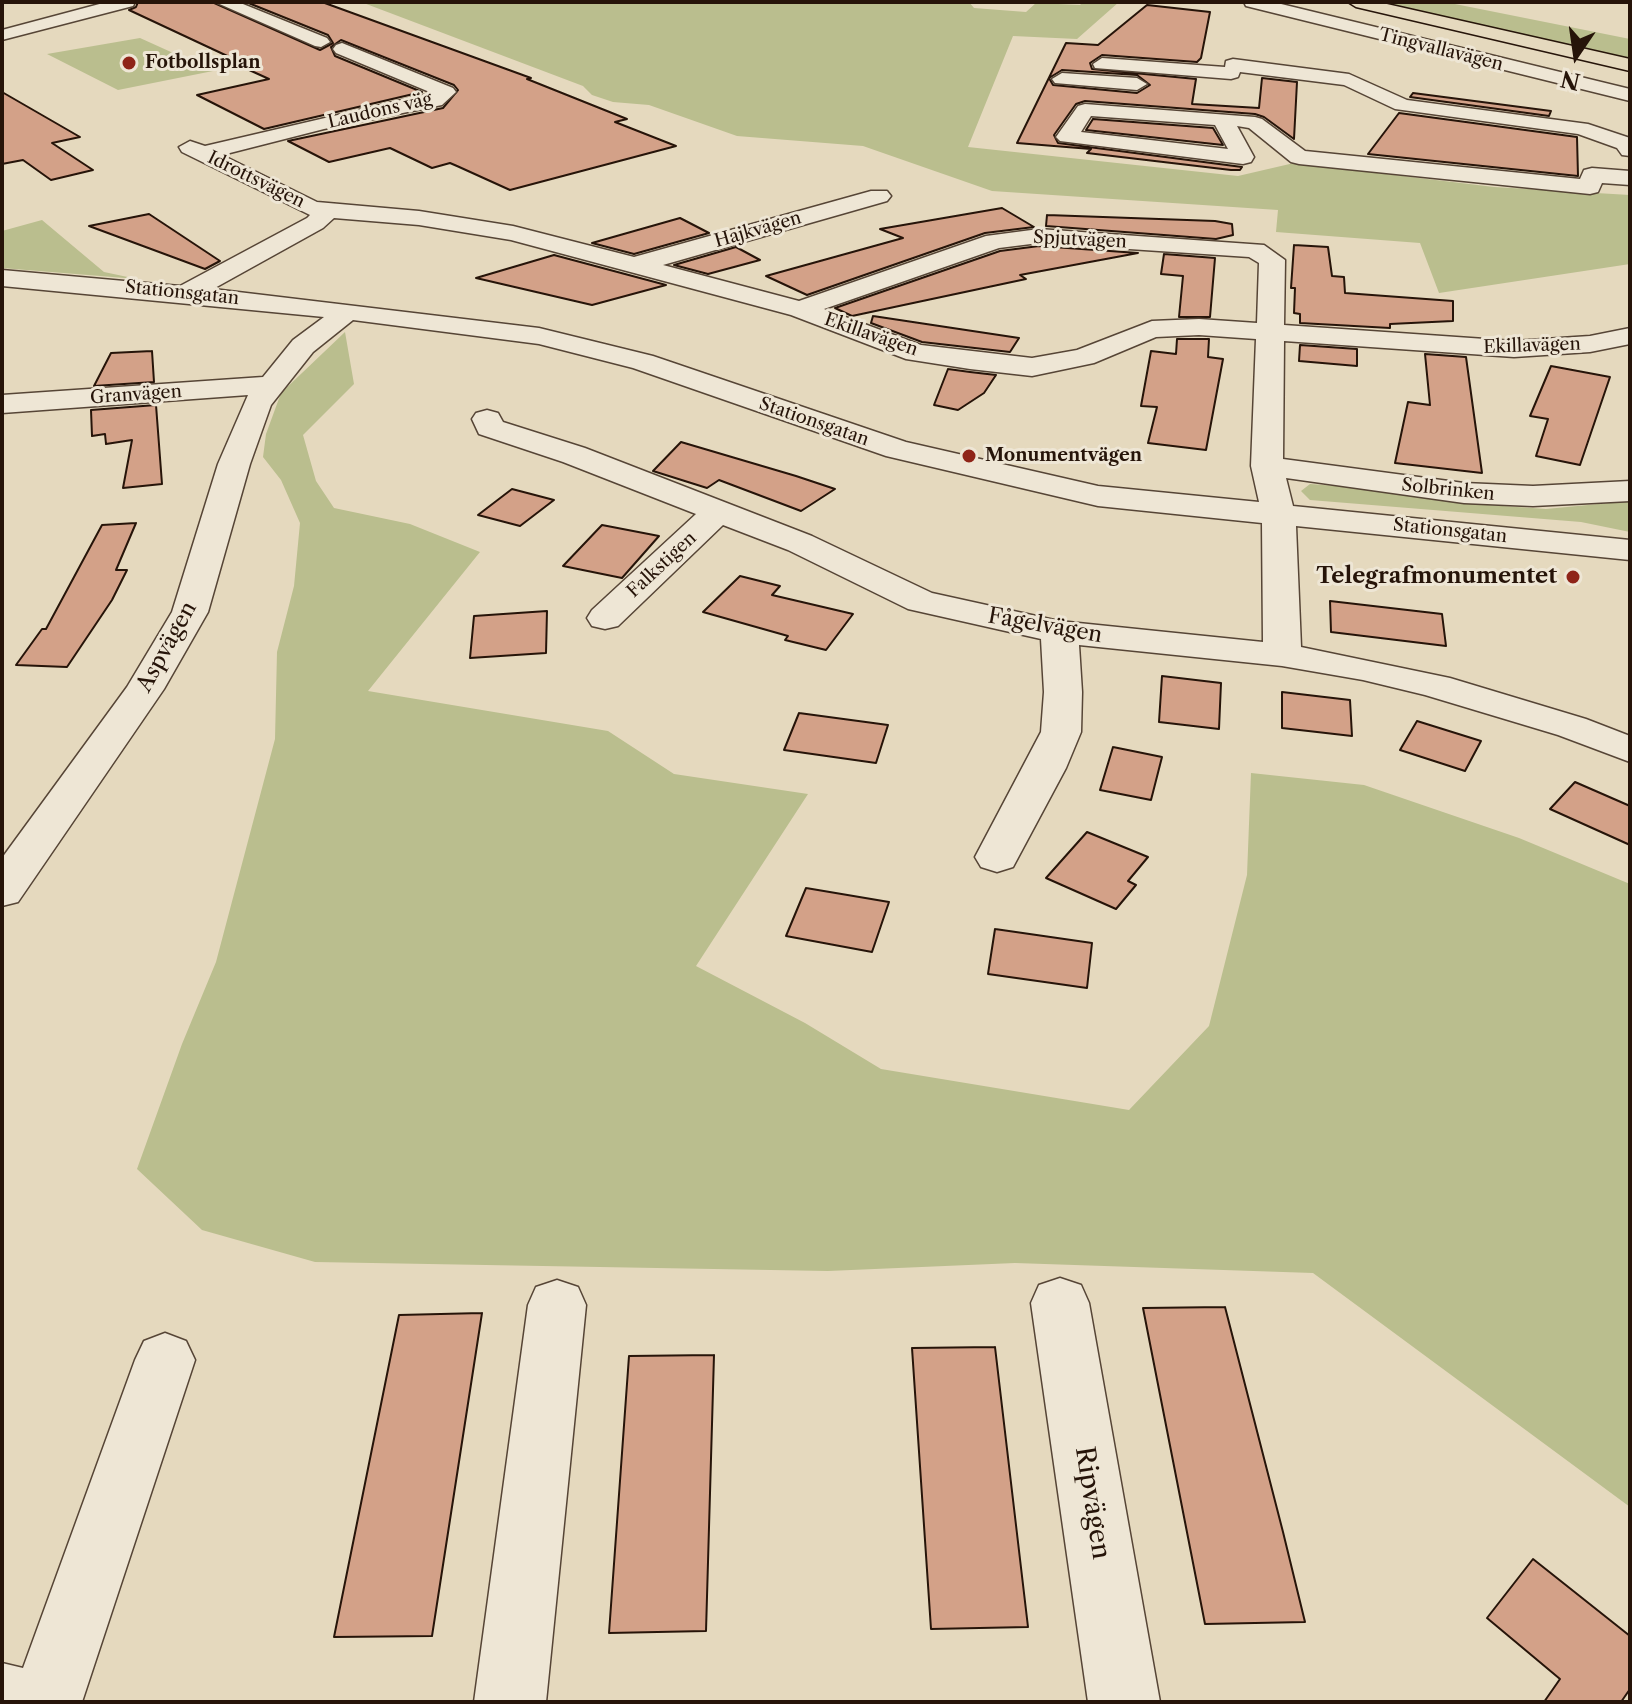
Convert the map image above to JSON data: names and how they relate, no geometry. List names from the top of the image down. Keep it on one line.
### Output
{"streets":{"street":["Tingvallavägen","Laudons väg","Idrottsvägen","Hajkvägen","Spjutvägen","Stationsgatan","Ekillavägen","Granvägen","Solbrinken","Falkstigen","Fågelvägen","Aspvägen","Ripvägen"]},"crossings":[["Laudons väg","Idrottsvägen"],["Idrottsvägen","Ekillavägen"],["Hajkvägen","Ekillavägen"],["Spjutvägen","Ekillavägen"],["Stationsgatan","Aspvägen"],["Granvägen","Aspvägen"],["Falkstigen","Fågelvägen"]],"places":["Fotbollsplan","Monumentvägen","Telegrafmonumentet"],"north":"bottom"}
